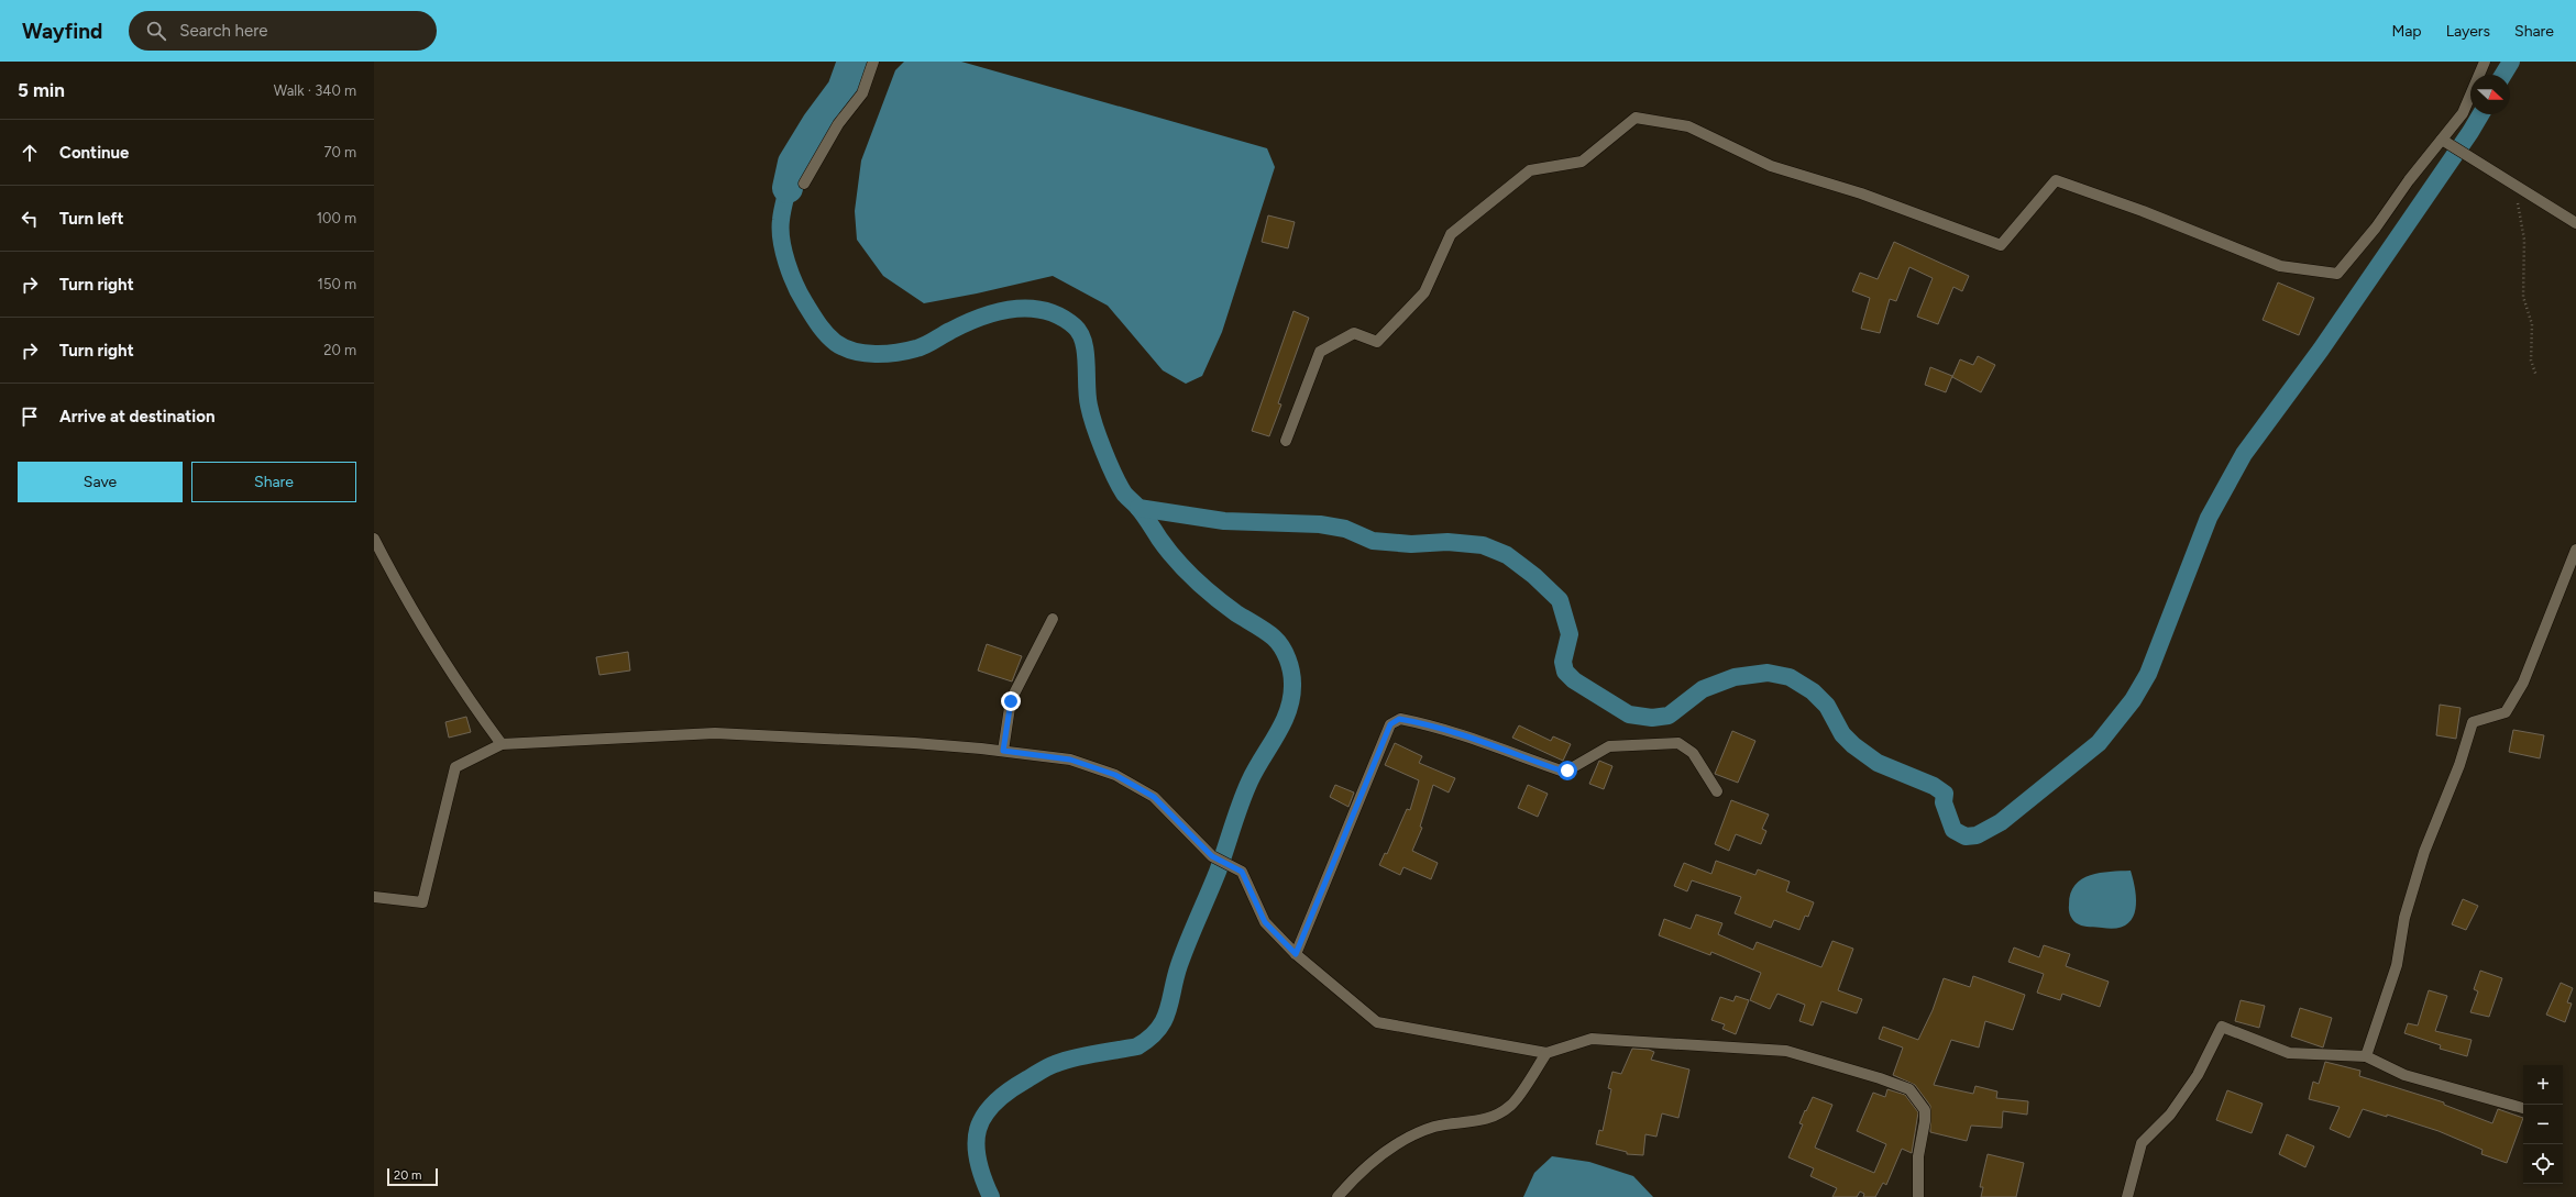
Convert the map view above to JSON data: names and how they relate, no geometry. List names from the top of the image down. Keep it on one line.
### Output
{"scale_bar":"20 m","north":"right","page":{"header":"Wayfind","search":"Search here","nav":["Map","Layers","Share"],"heading":["5 min","Walk · 340 m"],"list":[["Continue","70 m"],["Turn left","100 m"],["Turn right","150 m"],["Turn right","20 m"],"Arrive at destination"],"buttons":["Save","Share"],"map_buttons":["+","−"],"scale":"20 m"}}
